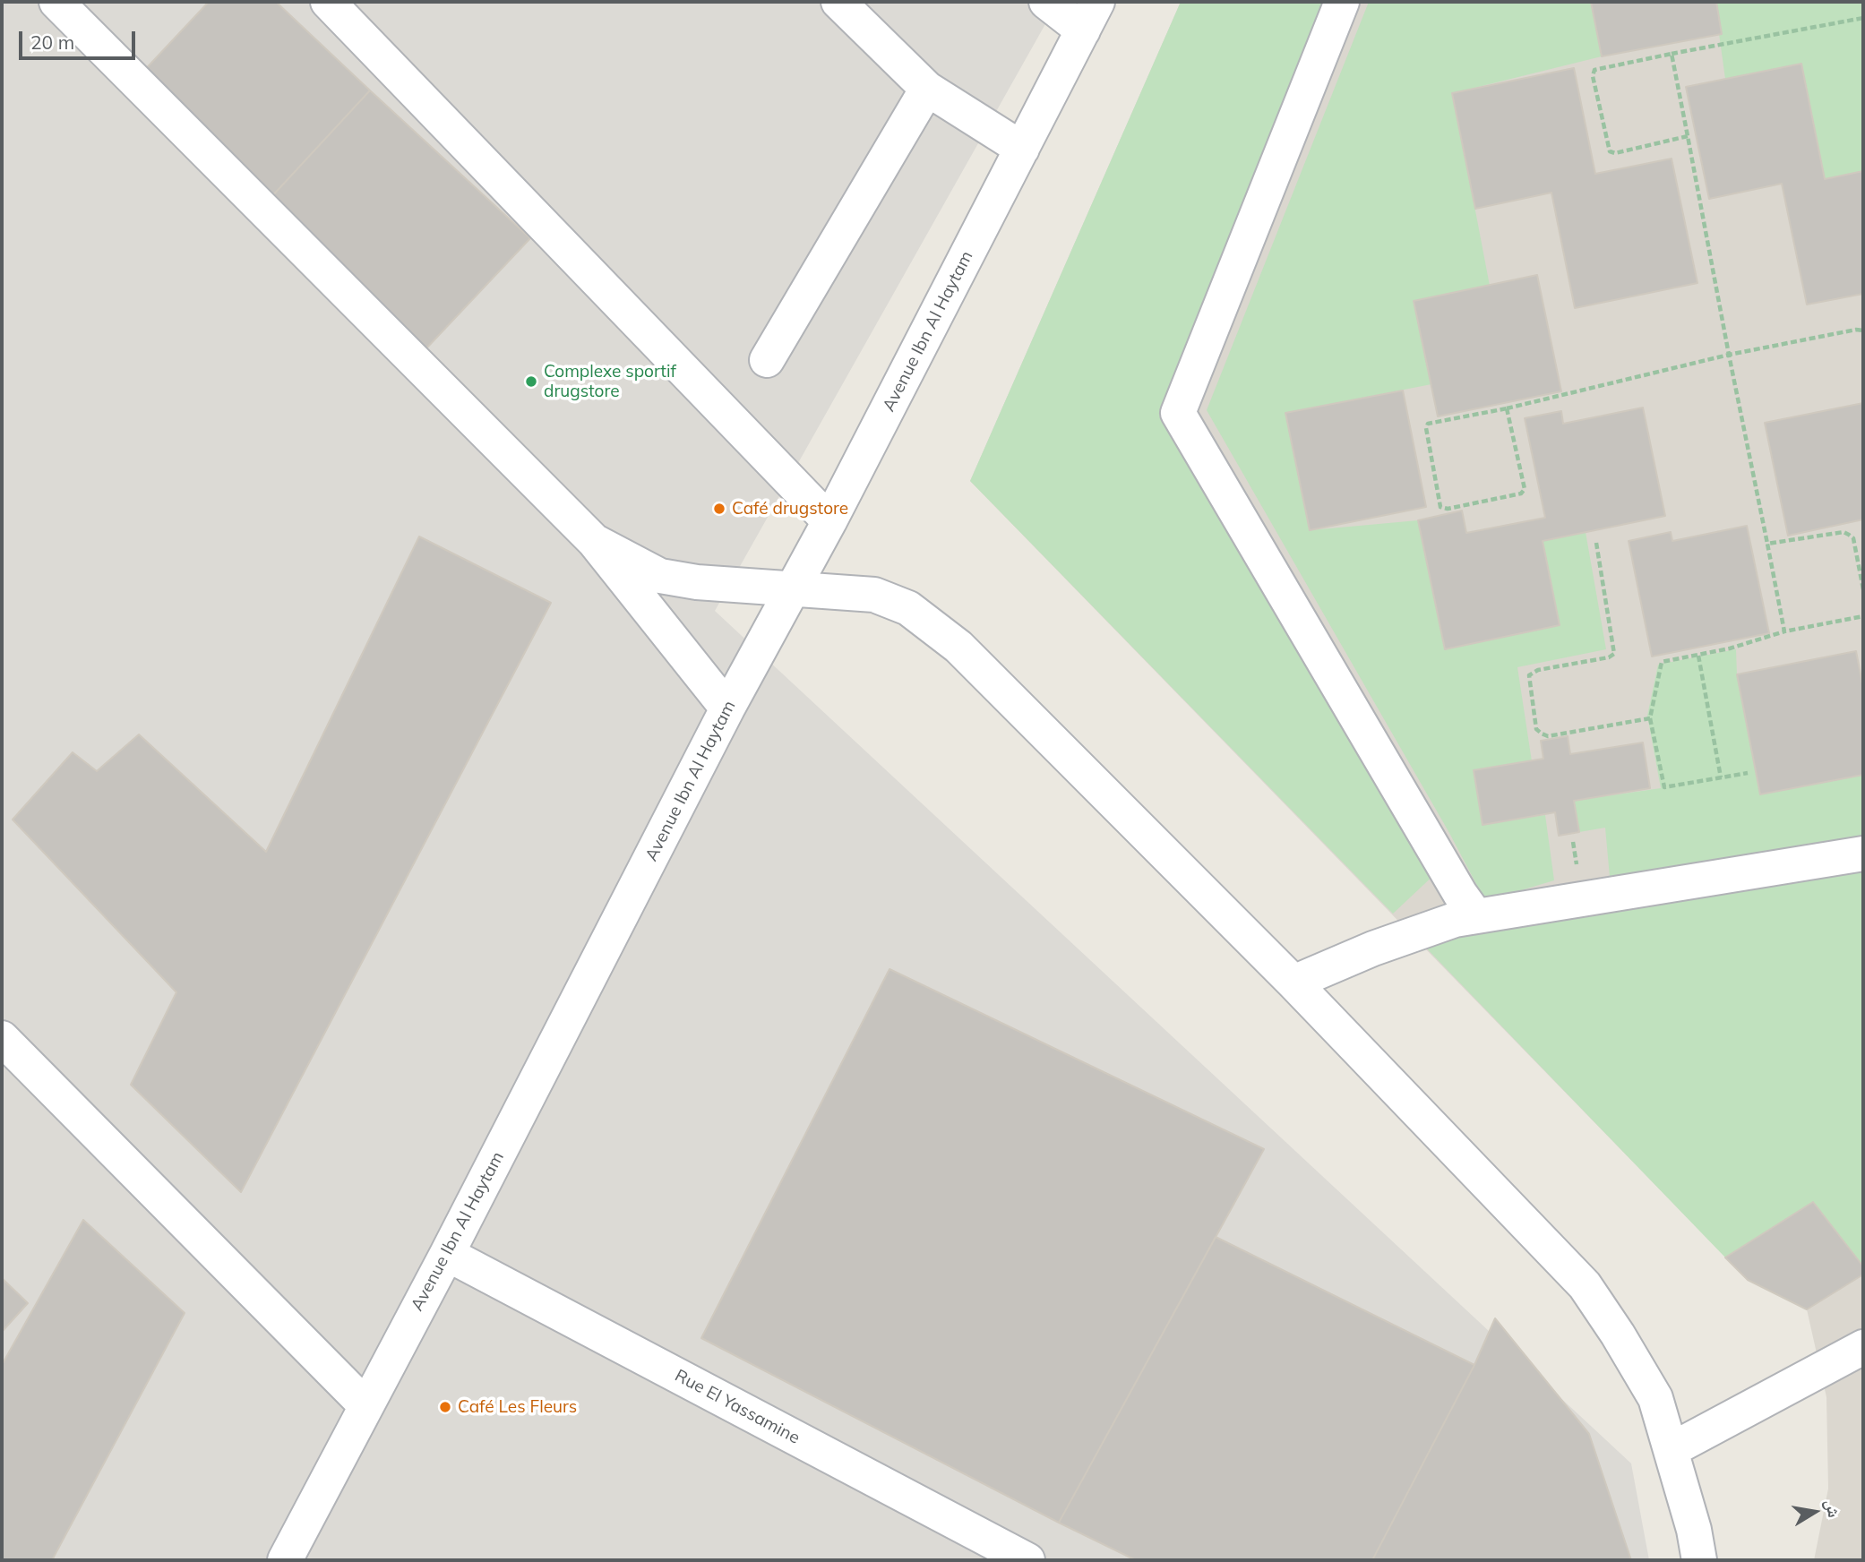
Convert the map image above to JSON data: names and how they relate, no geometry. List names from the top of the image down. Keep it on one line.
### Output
{"streets":{"street":["Avenue Ibn Al Haytam","Rue El Yassamine"]},"crossings":[["Avenue Ibn Al Haytam","Rue El Yassamine"]],"places":["Complexe sportif drugstore","Café drugstore","Café Les Fleurs"],"scale_bar":"20 m","north":"right"}
